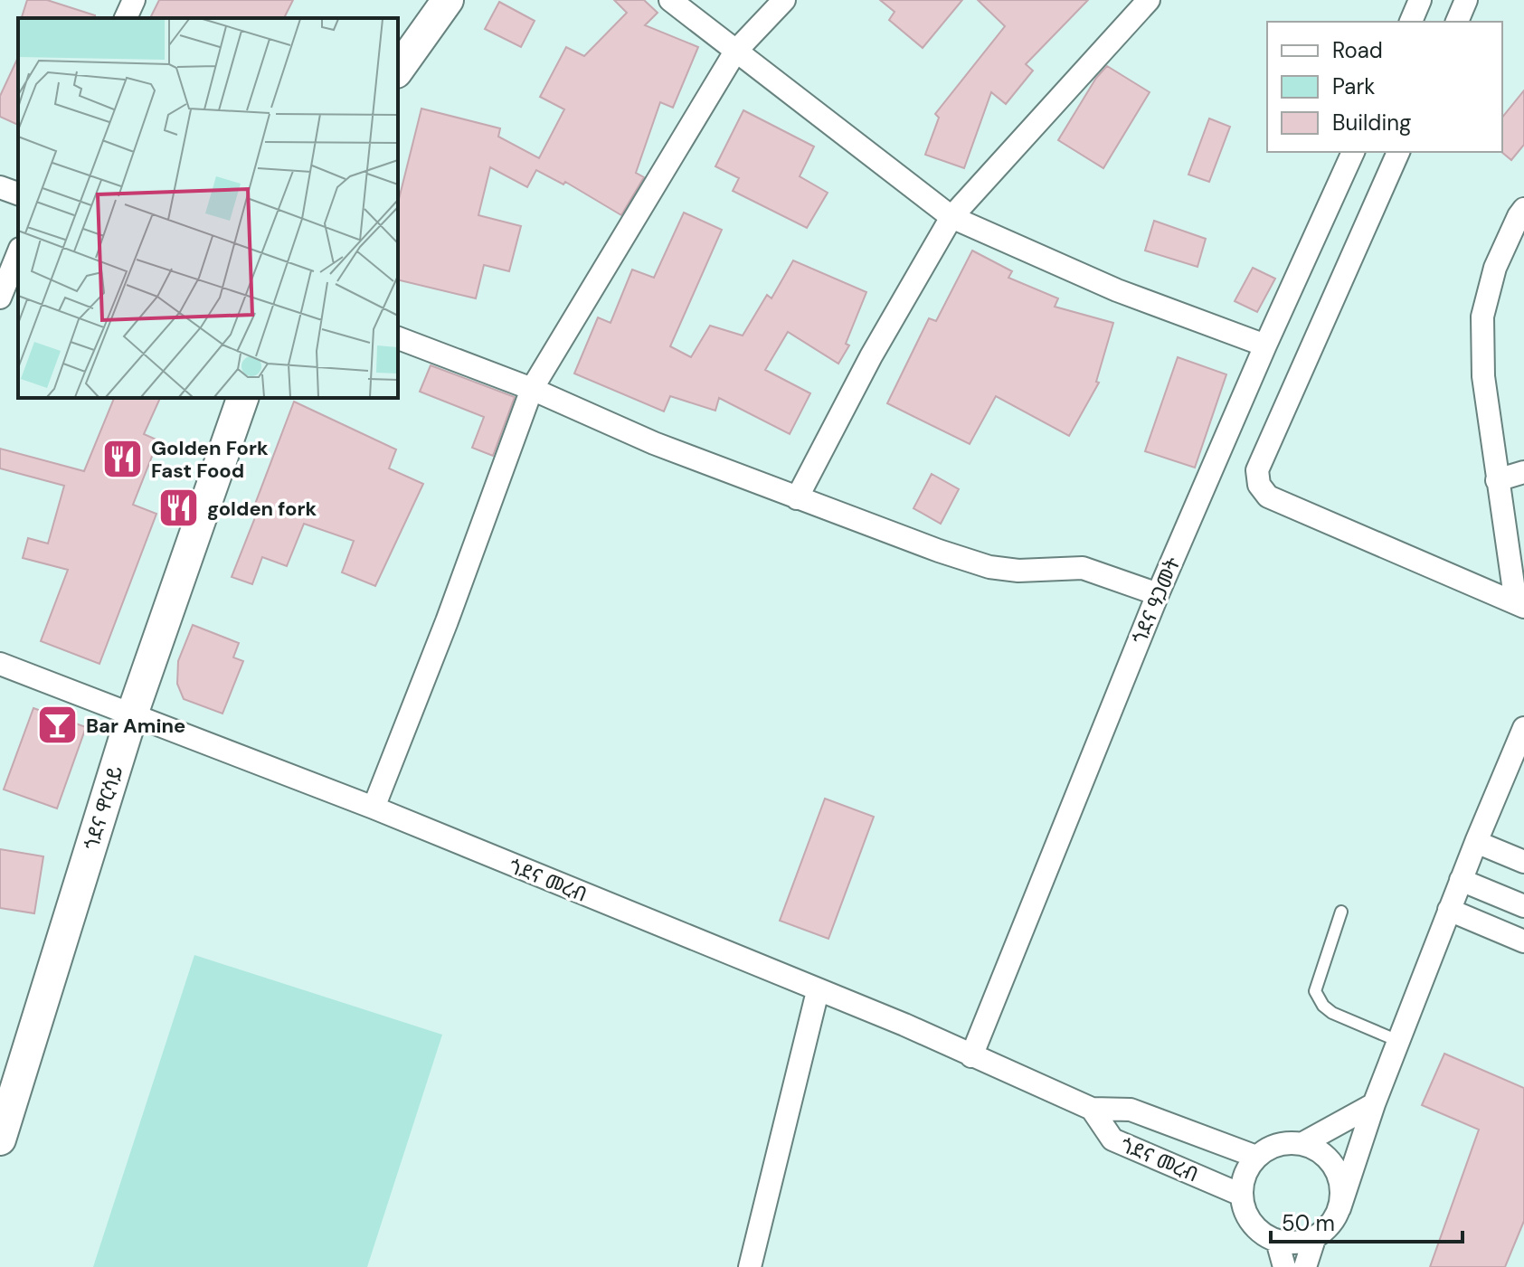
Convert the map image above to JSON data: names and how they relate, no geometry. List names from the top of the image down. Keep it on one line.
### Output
{"streets":{"main road":["ጎደና ዋርሳይ"],"street":["ጎደና ዓጋመት","ጎደና መረብ"]},"crossings":[["ጎደና ዓጋመት","ጎደና መረብ"],["ጎደና ዋርሳይ","ጎደና መረብ"]],"places":{"restaurant":["Golden Fork Fast Food","golden fork"],"bar":["Bar Amine"]},"legend":["Road","Park","Building"],"scale_bar":"50 m"}
